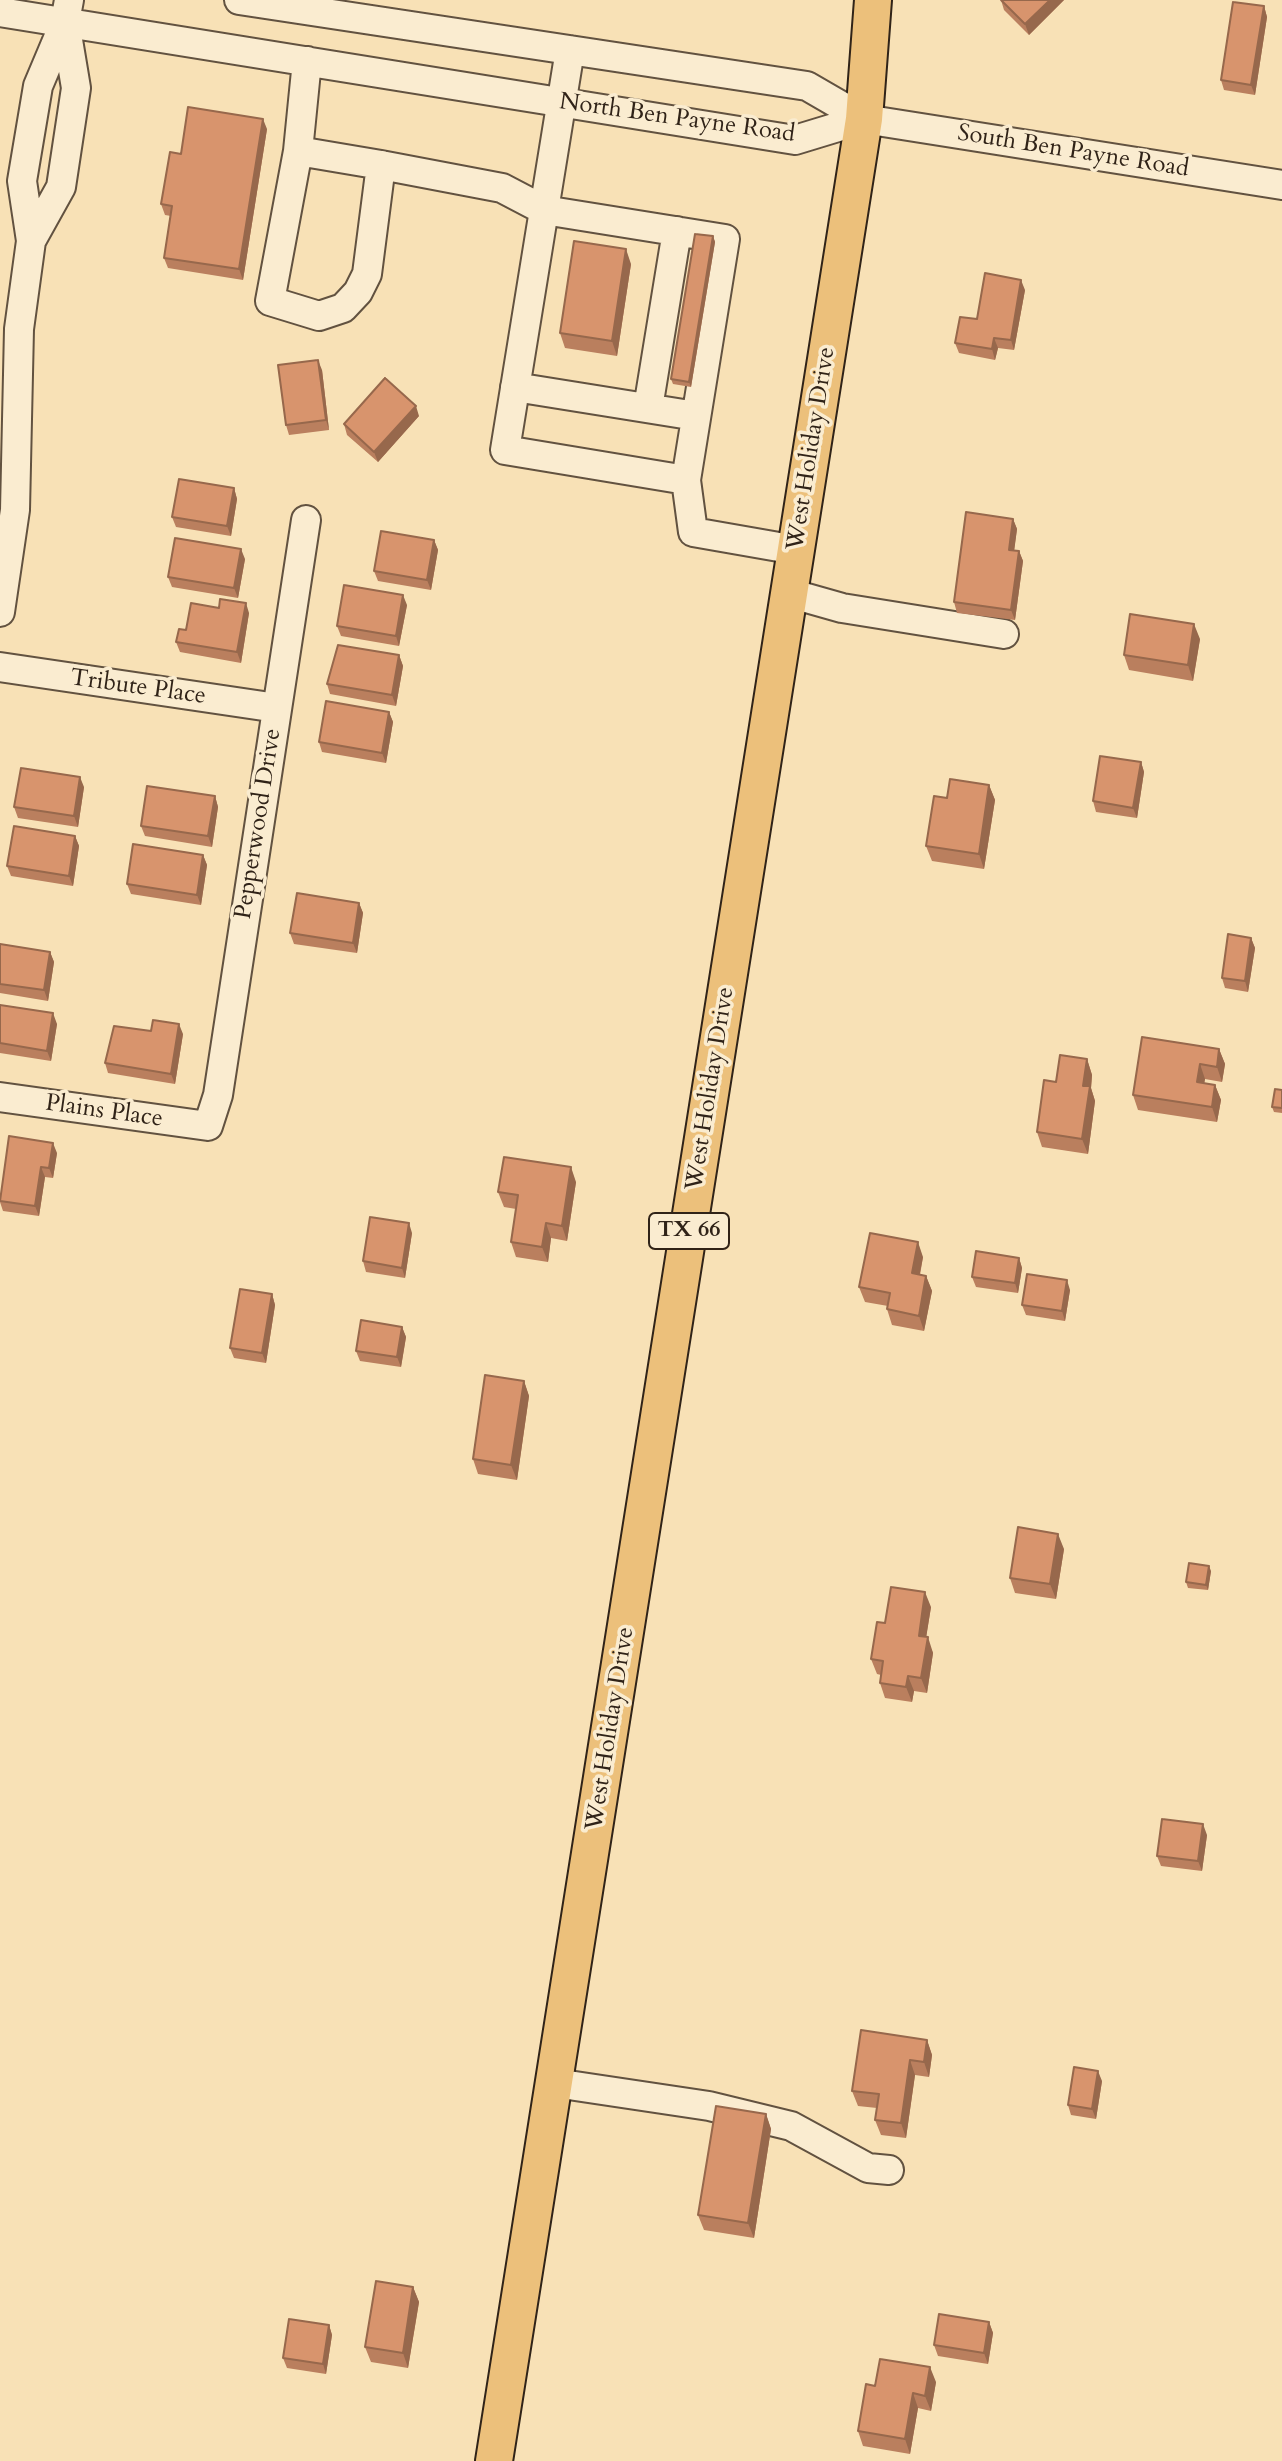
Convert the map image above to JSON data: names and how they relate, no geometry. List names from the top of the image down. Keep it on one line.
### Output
{"streets":{"main road":["West Holiday Drive","TX 66"],"street":["North Ben Payne Road","South Ben Payne Road","Tribute Place","Pepperwood Drive","Plains Place"]},"crossings":[["North Ben Payne Road","South Ben Payne Road"],["North Ben Payne Road","West Holiday Drive"],["South Ben Payne Road","West Holiday Drive"],["Tribute Place","Pepperwood Drive"],["Pepperwood Drive","Plains Place"]]}
